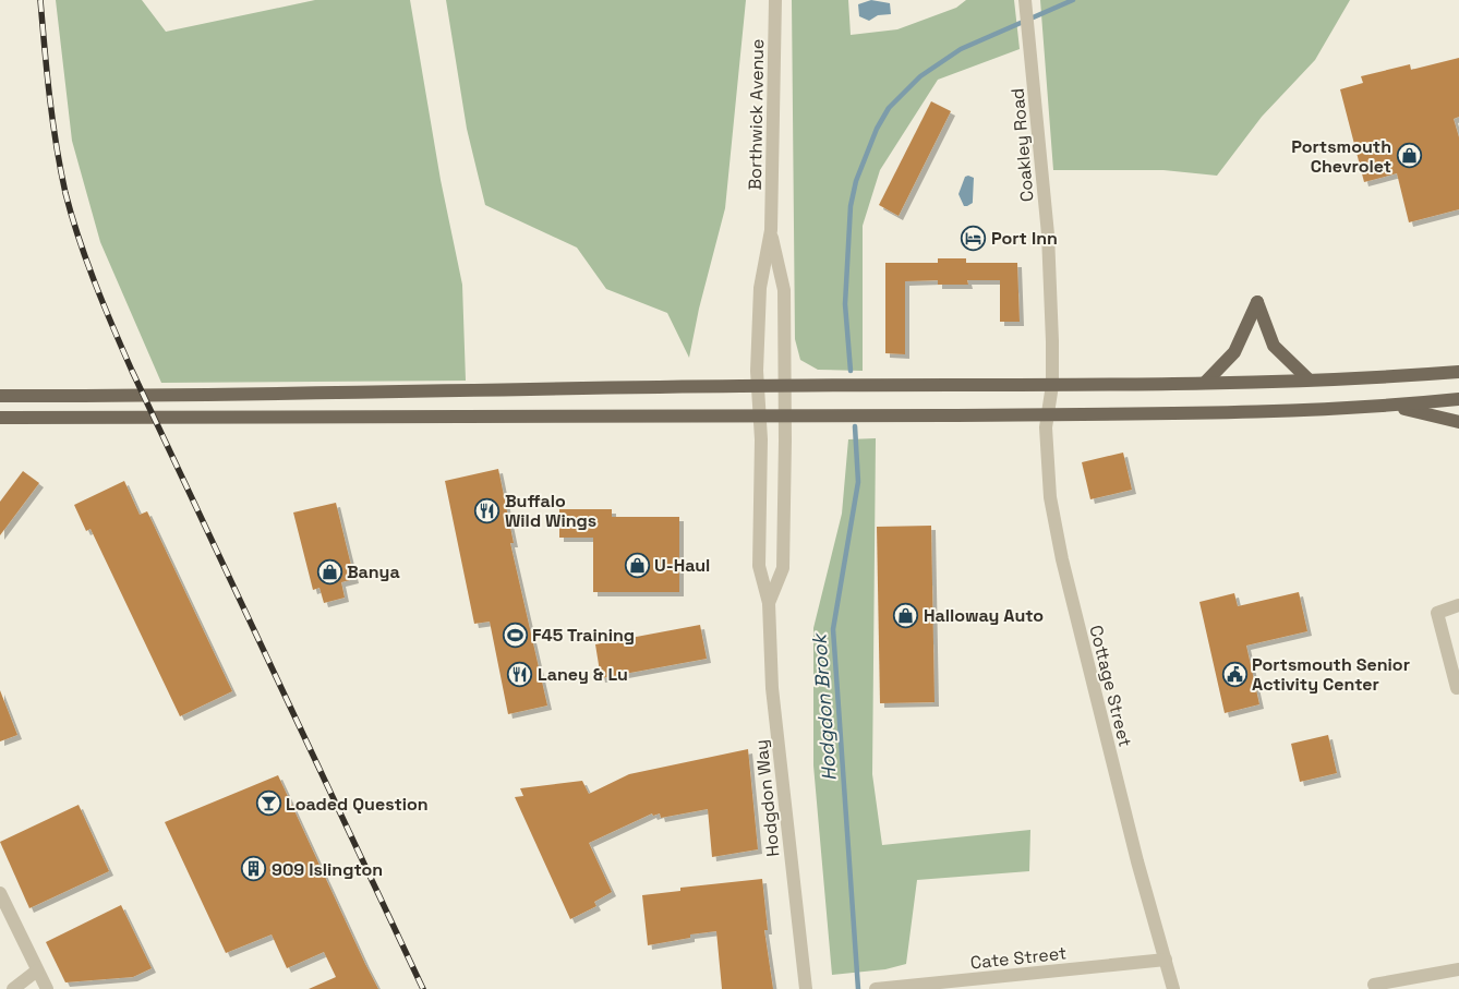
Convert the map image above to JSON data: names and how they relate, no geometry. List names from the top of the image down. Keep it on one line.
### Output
{"streets":{"street":["Borthwick Avenue","Coakley Road","Cottage Street","Hodgdon Way","Cate Street"]},"crossings":[["Borthwick Avenue","Hodgdon Way"],["Coakley Road","Cottage Street"],["Cottage Street","Cate Street"]],"water":["Hodgdon Brook"],"places":{"shop":["Portsmouth Chevrolet","U-Haul","Banya","Halloway Auto"],"hotel":["Port Inn"],"restaurant":["Buffalo Wild Wings","Laney & Lu"],"sports":["F45 Training"],"public building":["Portsmouth Senior Activity Center"],"bar":["Loaded Question"],"building":["909 Islington"]}}
